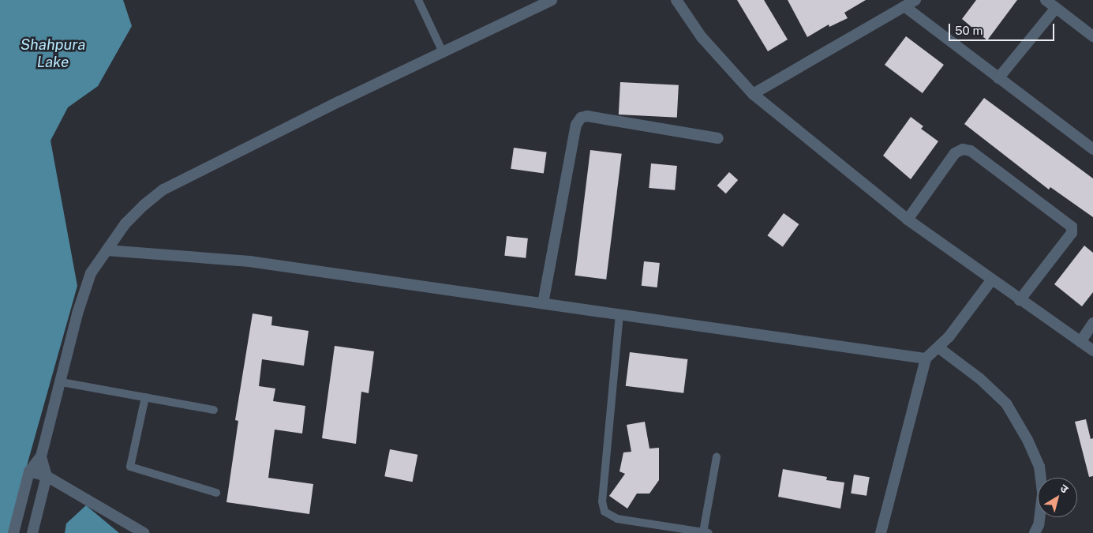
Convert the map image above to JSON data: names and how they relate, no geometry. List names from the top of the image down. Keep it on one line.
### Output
{"water":["Shahpura Lake"],"scale_bar":"50 m","north":"top right"}
